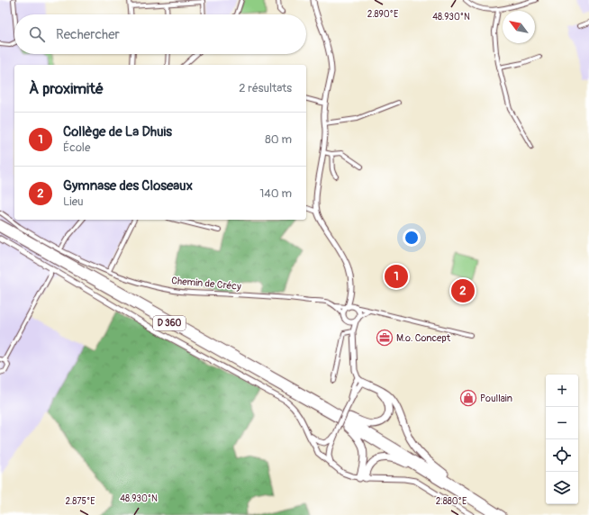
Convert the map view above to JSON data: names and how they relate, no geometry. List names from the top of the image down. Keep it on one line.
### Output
{"streets":{"highway":["D 360"],"street":["Chemin de Crécy"]},"places":{"office":["M.o. Concept"],"shop":["Poullain"]},"north":"top left","page":{"search":"Rechercher","heading":["À proximité","2 résultats"],"list":[{"mark":"1","name":"Collège de La Dhuis","note":"École","value":"80 m"},{"mark":"2","name":"Gymnase des Closeaux","note":"Lieu","value":"140 m"}],"pins":["1","2"],"map_buttons":["+","−"]},"coordinates":["2.890°E","48.930°N","2.875°E","2.880°E"]}
